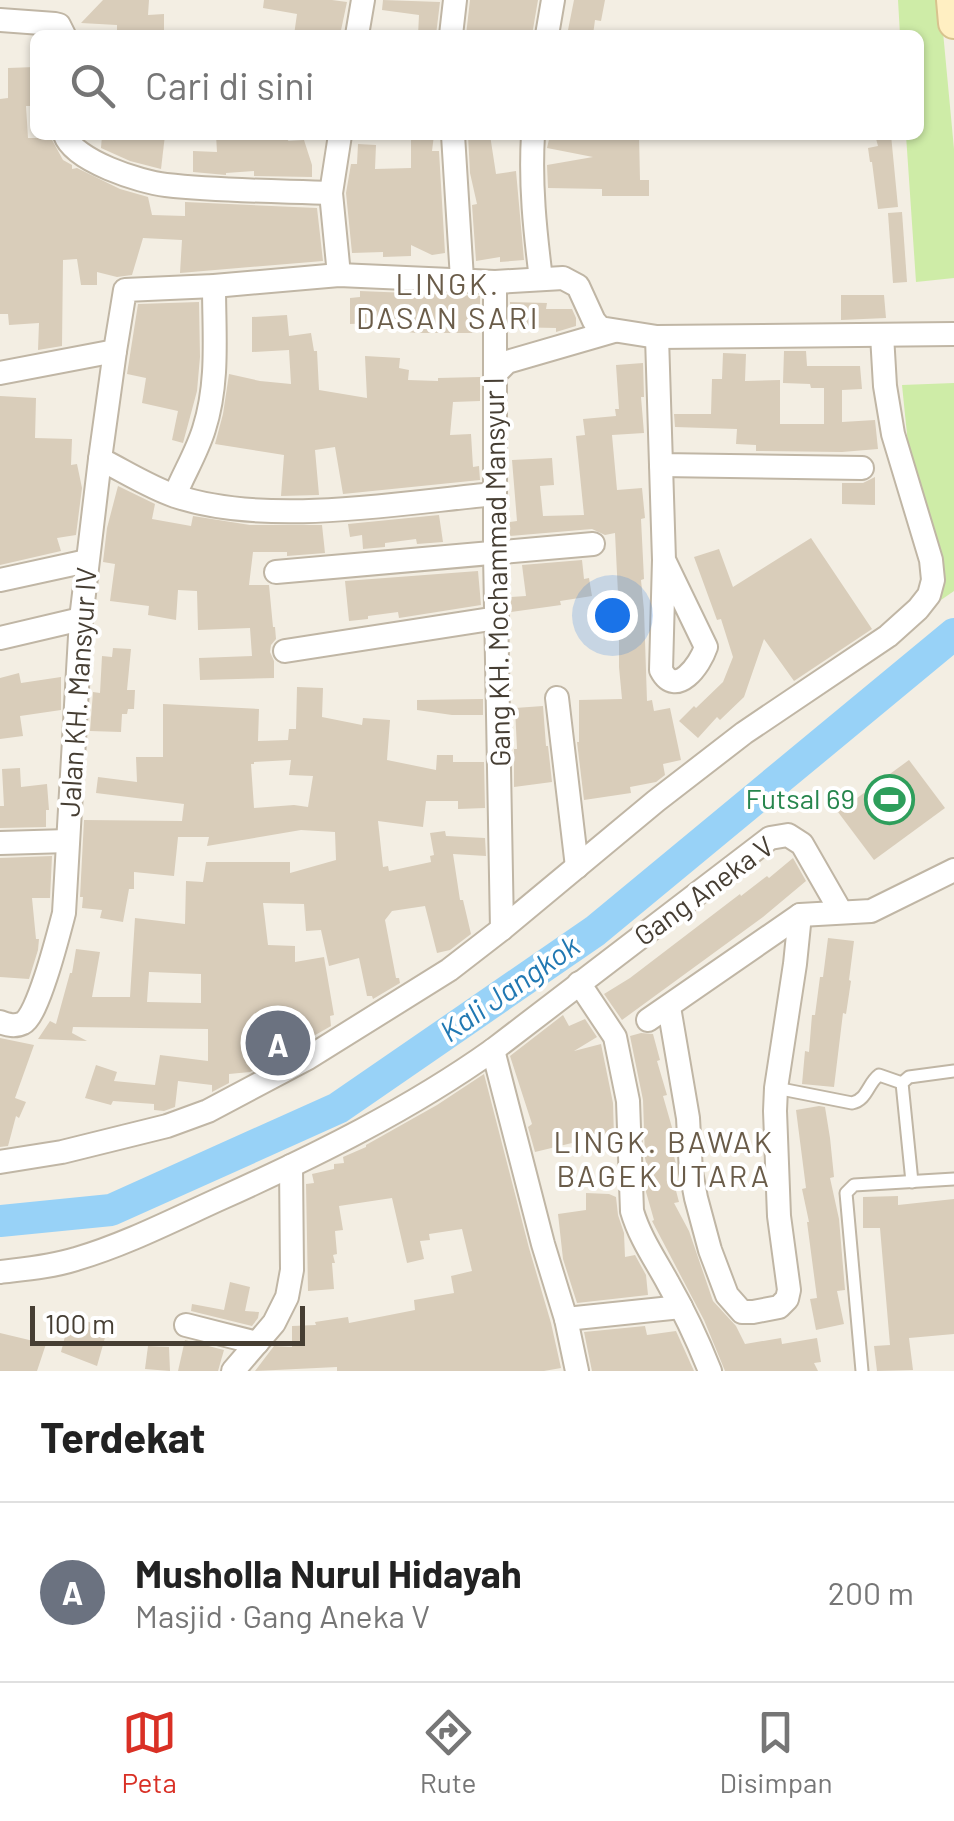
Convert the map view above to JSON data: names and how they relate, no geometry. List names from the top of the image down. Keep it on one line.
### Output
{"streets":{"street":["Gang KH. Mochammad Mansyur I","Jalan KH. Mansyur IV","Gang Aneka V"]},"districts":["LINGK. DASAN SARI","LINGK. BAWAK BAGEK UTARA"],"water":["Kali Jangkok"],"places":{"sports":["Futsal 69"]},"scale_bar":"100 m","page":{"search":"Cari di sini","pins":"A","scale":"100 m","heading":"Terdekat","list":[{"mark":"A","name":"Musholla Nurul Hidayah","note":"Masjid · Gang Aneka V","value":"200 m"}],"nav":["Peta","Rute","Disimpan"]}}
